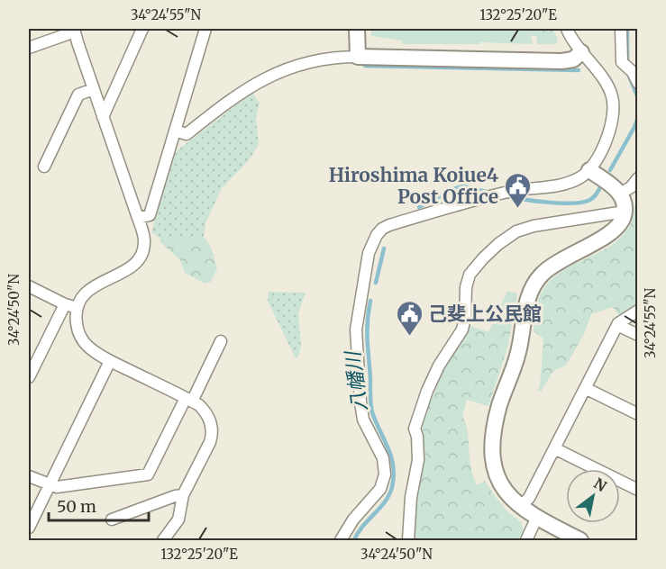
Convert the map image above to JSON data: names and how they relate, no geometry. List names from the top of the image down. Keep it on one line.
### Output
{"water":["八幡川"],"places":{"public building":["Hiroshima Koiue4 Post Office","己斐上公民館"]},"scale_bar":"50 m","north":"top right","coordinates":["34°24'55\"N","132°25'20\"E","34°24'50\"N"]}
